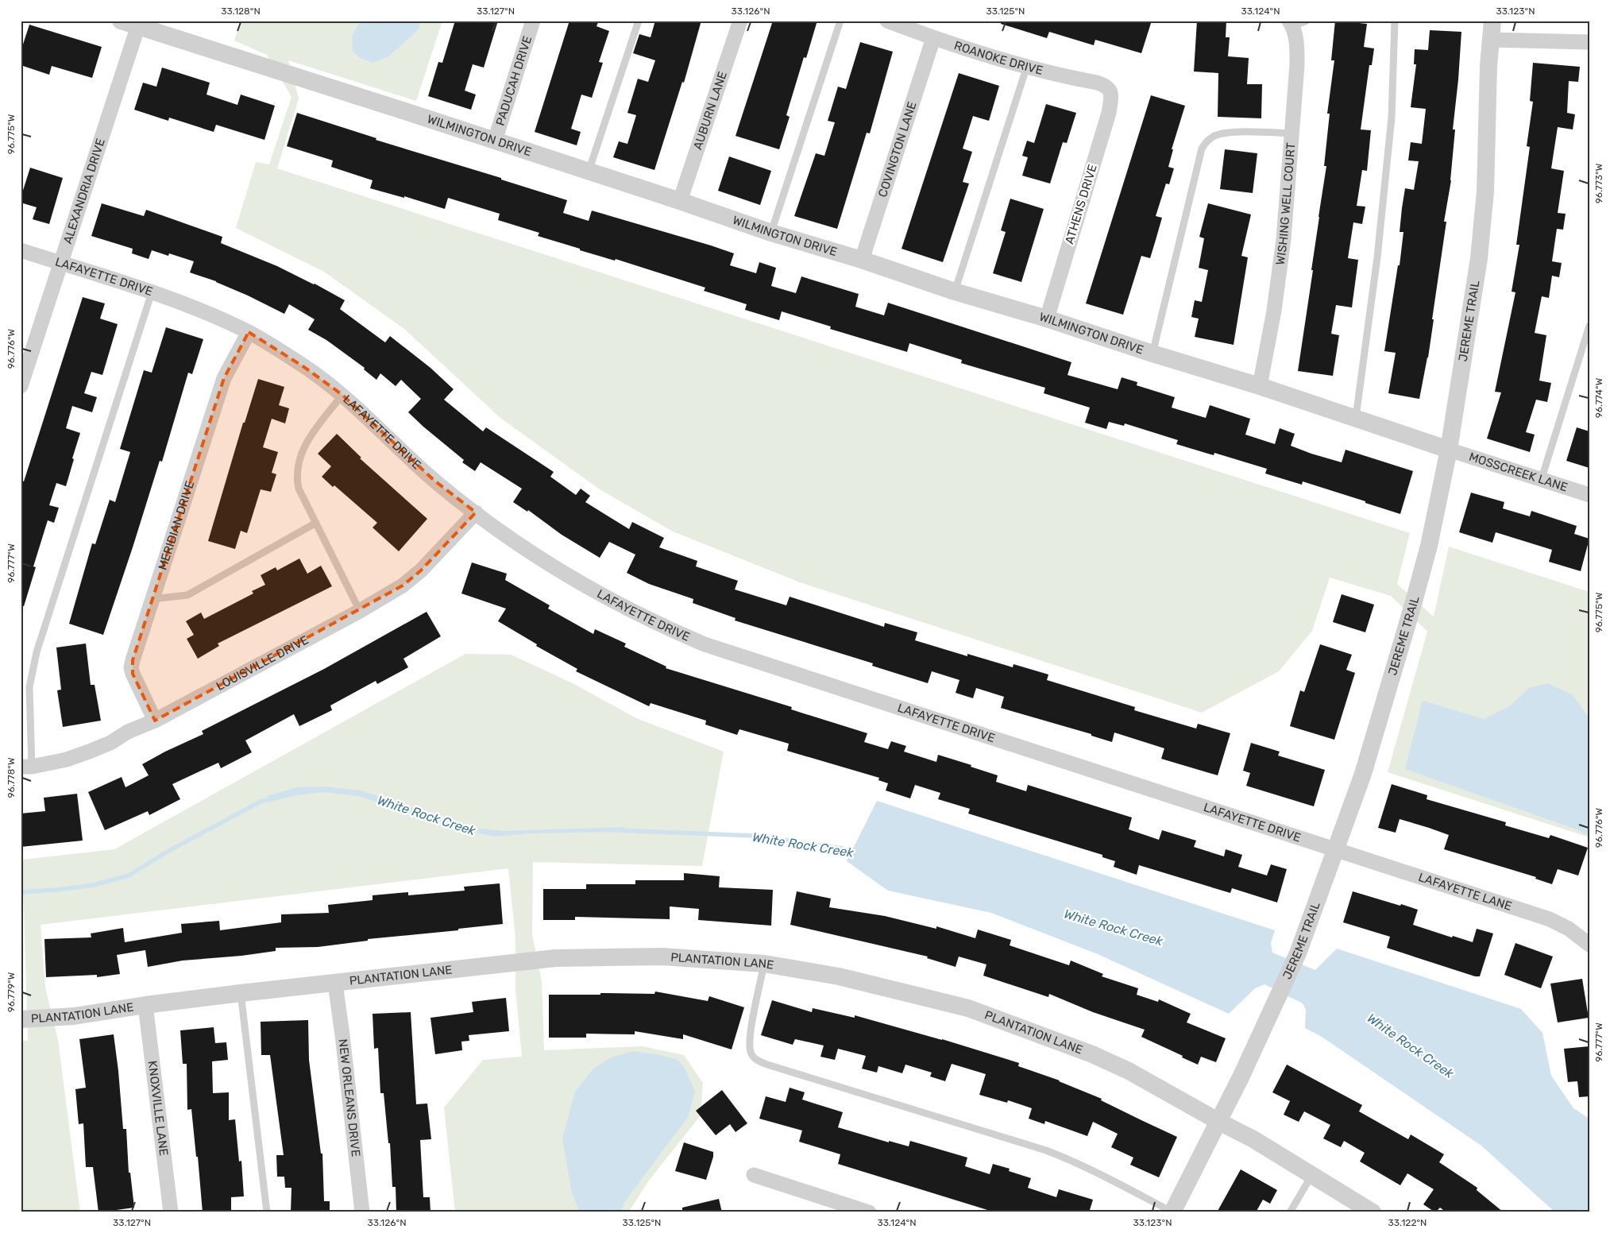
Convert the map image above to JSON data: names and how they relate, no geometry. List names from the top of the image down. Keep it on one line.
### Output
{"streets":{"street":["ROANOKE DRIVE","PADUCAH DRIVE","AUBURN LANE","WILMINGTON DRIVE","COVINGTON LANE","ALEXANDRIA DRIVE","WISHING WELL COURT","ATHENS DRIVE","LAFAYETTE DRIVE","JEREME TRAIL","MOSSCREEK LANE","MERIDIAN DRIVE","LOUISVILLE DRIVE","LAFAYETTE LANE","PLANTATION LANE","NEW ORLEANS DRIVE","KNOXVILLE LANE"]},"crossings":[["ROANOKE DRIVE","COVINGTON LANE"],["ROANOKE DRIVE","ATHENS DRIVE"],["PADUCAH DRIVE","WILMINGTON DRIVE"],["AUBURN LANE","WILMINGTON DRIVE"],["WILMINGTON DRIVE","COVINGTON LANE"],["WILMINGTON DRIVE","ALEXANDRIA DRIVE"],["WILMINGTON DRIVE","WISHING WELL COURT"],["WILMINGTON DRIVE","ATHENS DRIVE"],["WILMINGTON DRIVE","JEREME TRAIL"],["WILMINGTON DRIVE","MOSSCREEK LANE"],["ALEXANDRIA DRIVE","LAFAYETTE DRIVE"],["LAFAYETTE DRIVE","JEREME TRAIL"],["LAFAYETTE DRIVE","MERIDIAN DRIVE"],["LAFAYETTE DRIVE","LOUISVILLE DRIVE"],["LAFAYETTE DRIVE","LAFAYETTE LANE"],["JEREME TRAIL","MOSSCREEK LANE"],["JEREME TRAIL","LAFAYETTE LANE"],["JEREME TRAIL","PLANTATION LANE"],["MERIDIAN DRIVE","LOUISVILLE DRIVE"],["PLANTATION LANE","NEW ORLEANS DRIVE"],["PLANTATION LANE","KNOXVILLE LANE"]],"water":["White Rock Creek"],"coordinates":["33.128°N","33.127°N","33.126°N","33.125°N","33.124°N","33.123°N","96.775°W","96.773°W","96.776°W","96.774°W","96.777°W","96.778°W","96.779°W","33.122°N"]}
